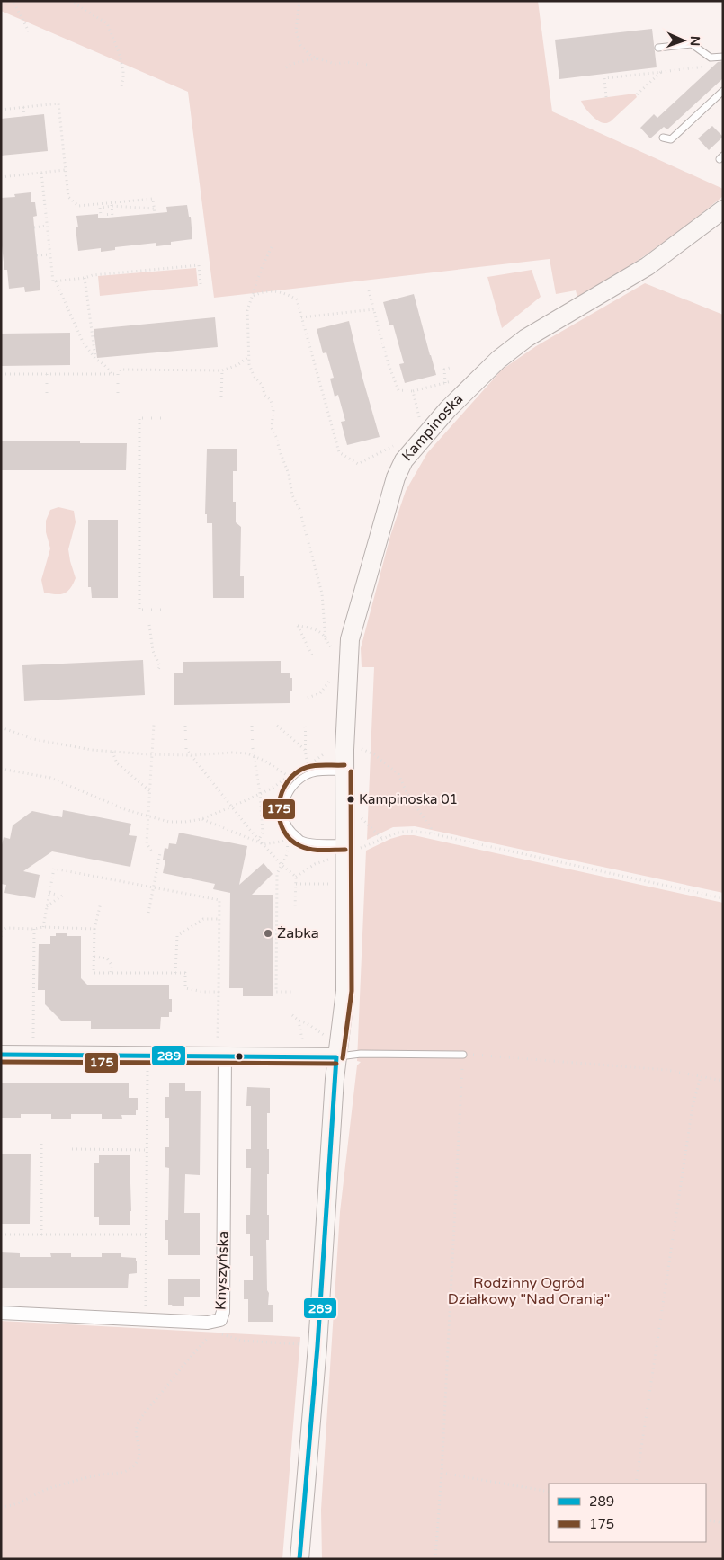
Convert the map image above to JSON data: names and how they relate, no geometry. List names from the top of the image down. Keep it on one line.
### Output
{"streets":{"street":["Kampinoska","Knyszyńska"]},"parks":["Rodzinny Ogród Działkowy \"Nad Oranią\""],"places":["Kampinoska 01","Żabka"],"lines":["transit line 175","transit line 289"],"legend":["289","175"],"north":"right"}
